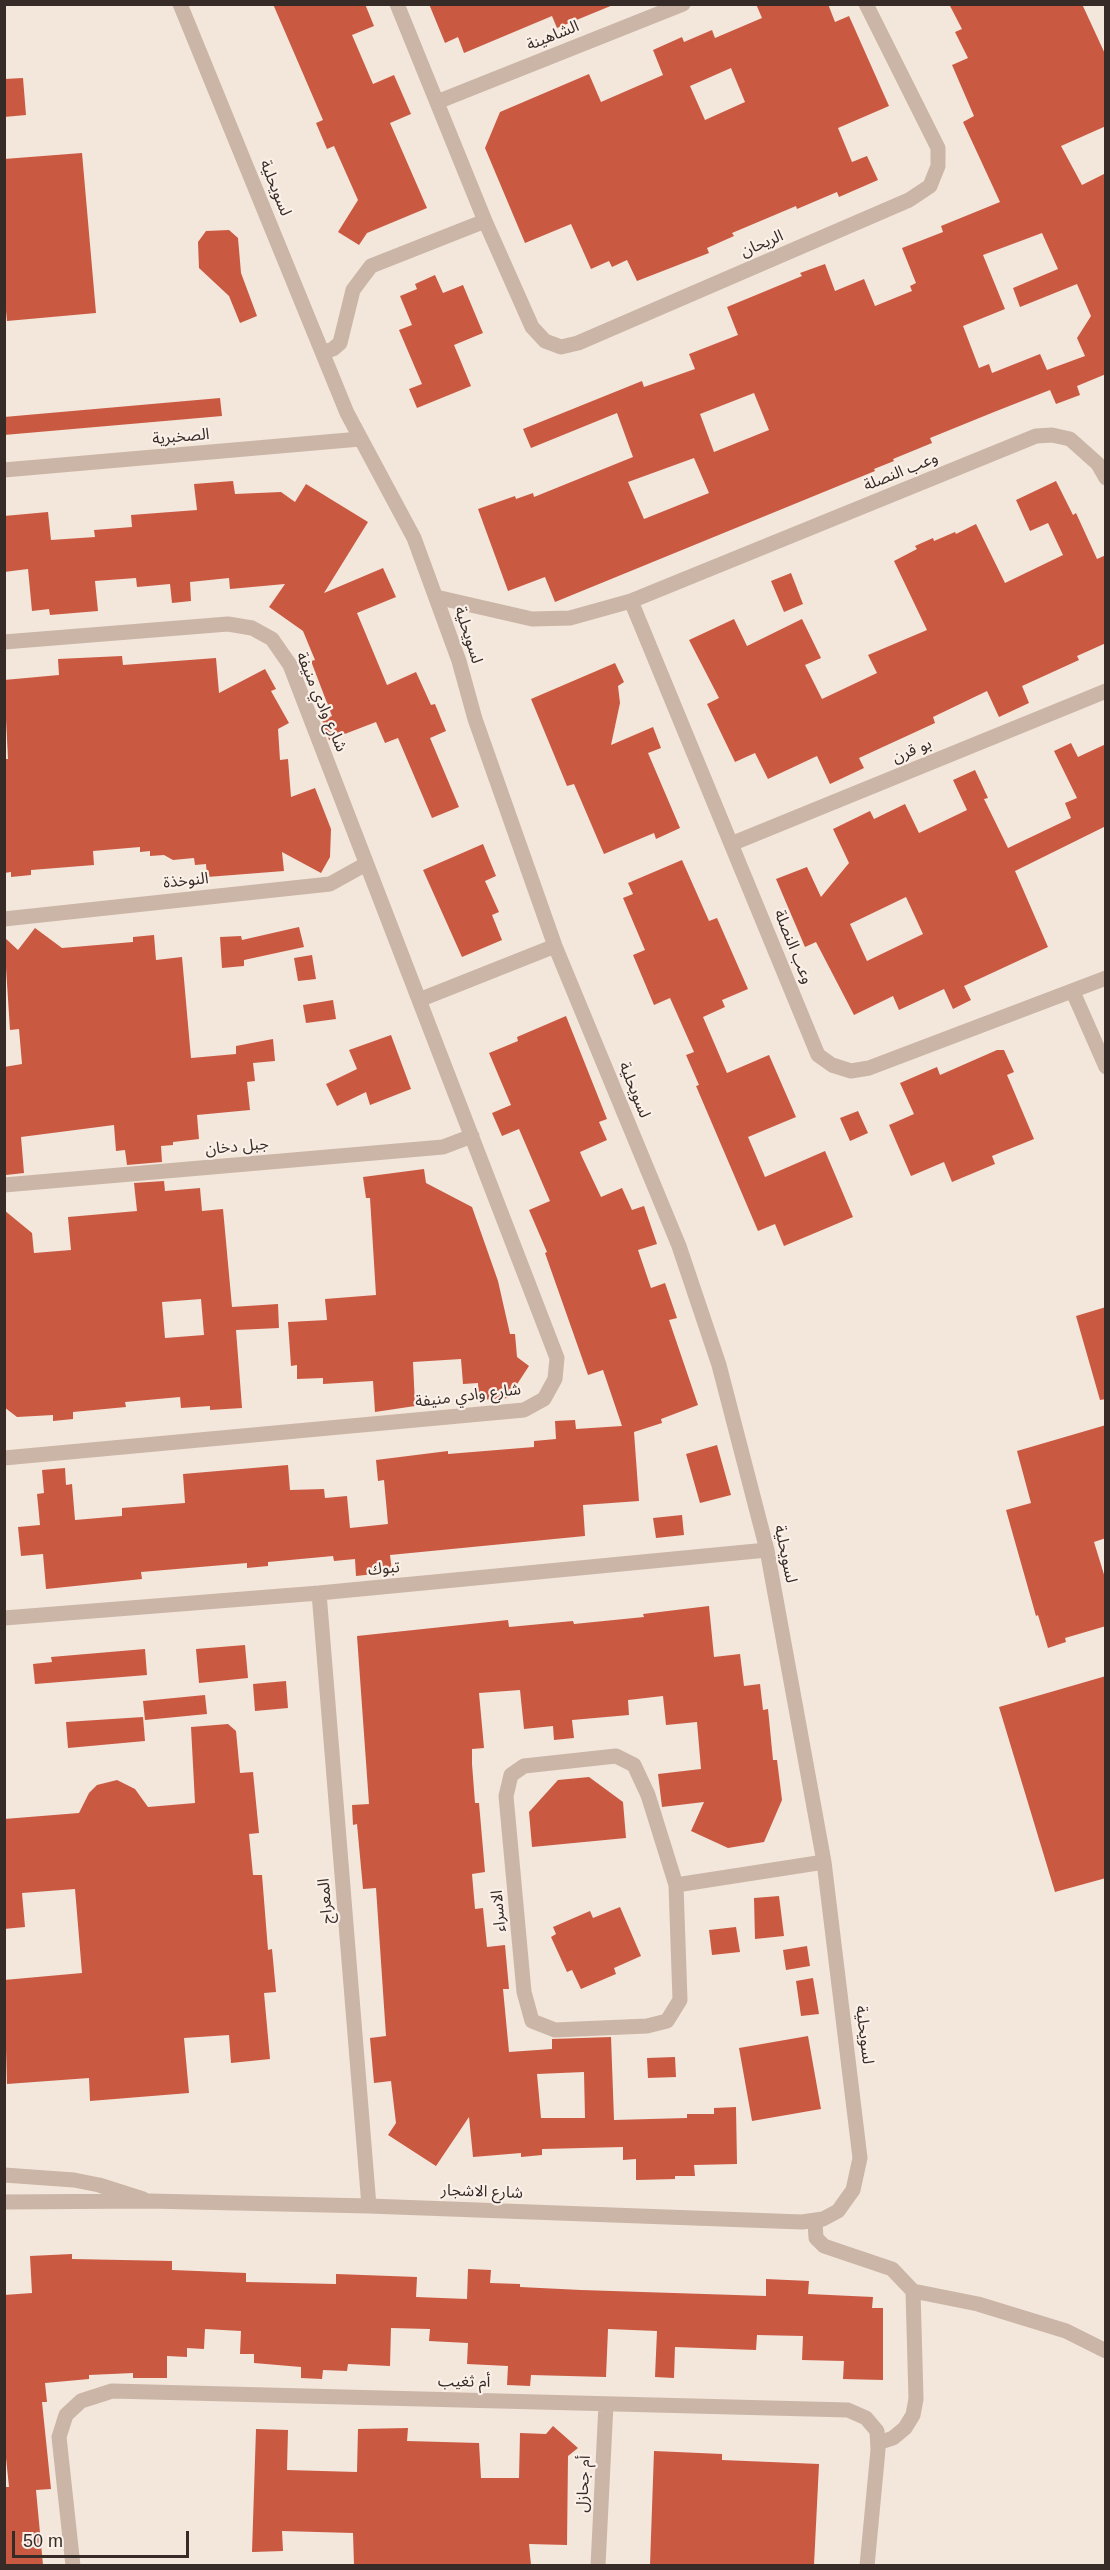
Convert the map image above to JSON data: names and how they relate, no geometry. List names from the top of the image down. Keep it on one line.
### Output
{"streets":{"street":["الشاهينة","لسويحلية","الريحان","الصخبرية","وعب النصلة","شارع وادي منيفة","بو قرن","النوخذة","جبل دخان","تبوك","المعراج","الاسراء","شارع الاشجار","أم ثغيب","أم جحازل"]},"crossings":[["الشاهينة","الريحان"],["لسويحلية","الصخبرية"],["لسويحلية","وعب النصلة"],["لسويحلية","تبوك"],["لسويحلية","شارع الاشجار"],["وعب النصلة","بو قرن"],["شارع وادي منيفة","النوخذة"],["شارع وادي منيفة","جبل دخان"],["تبوك","المعراج"],["المعراج","شارع الاشجار"],["أم ثغيب","أم جحازل"]],"scale_bar":"50 m"}
